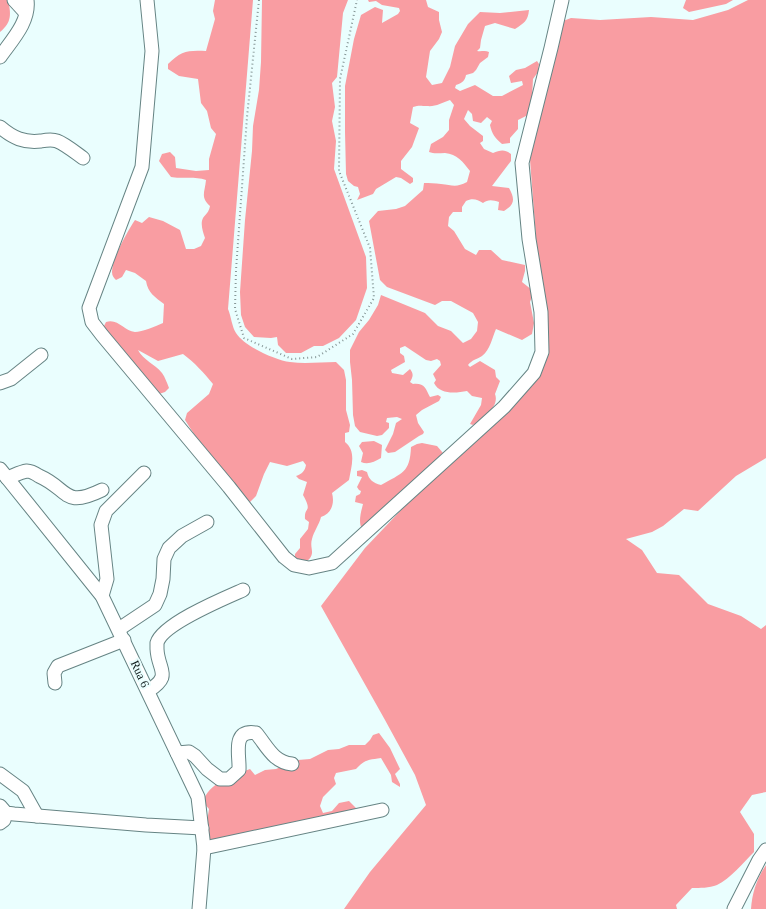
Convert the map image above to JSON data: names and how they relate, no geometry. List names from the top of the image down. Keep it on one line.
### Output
{"streets":{"street":["Rua 6"]}}
